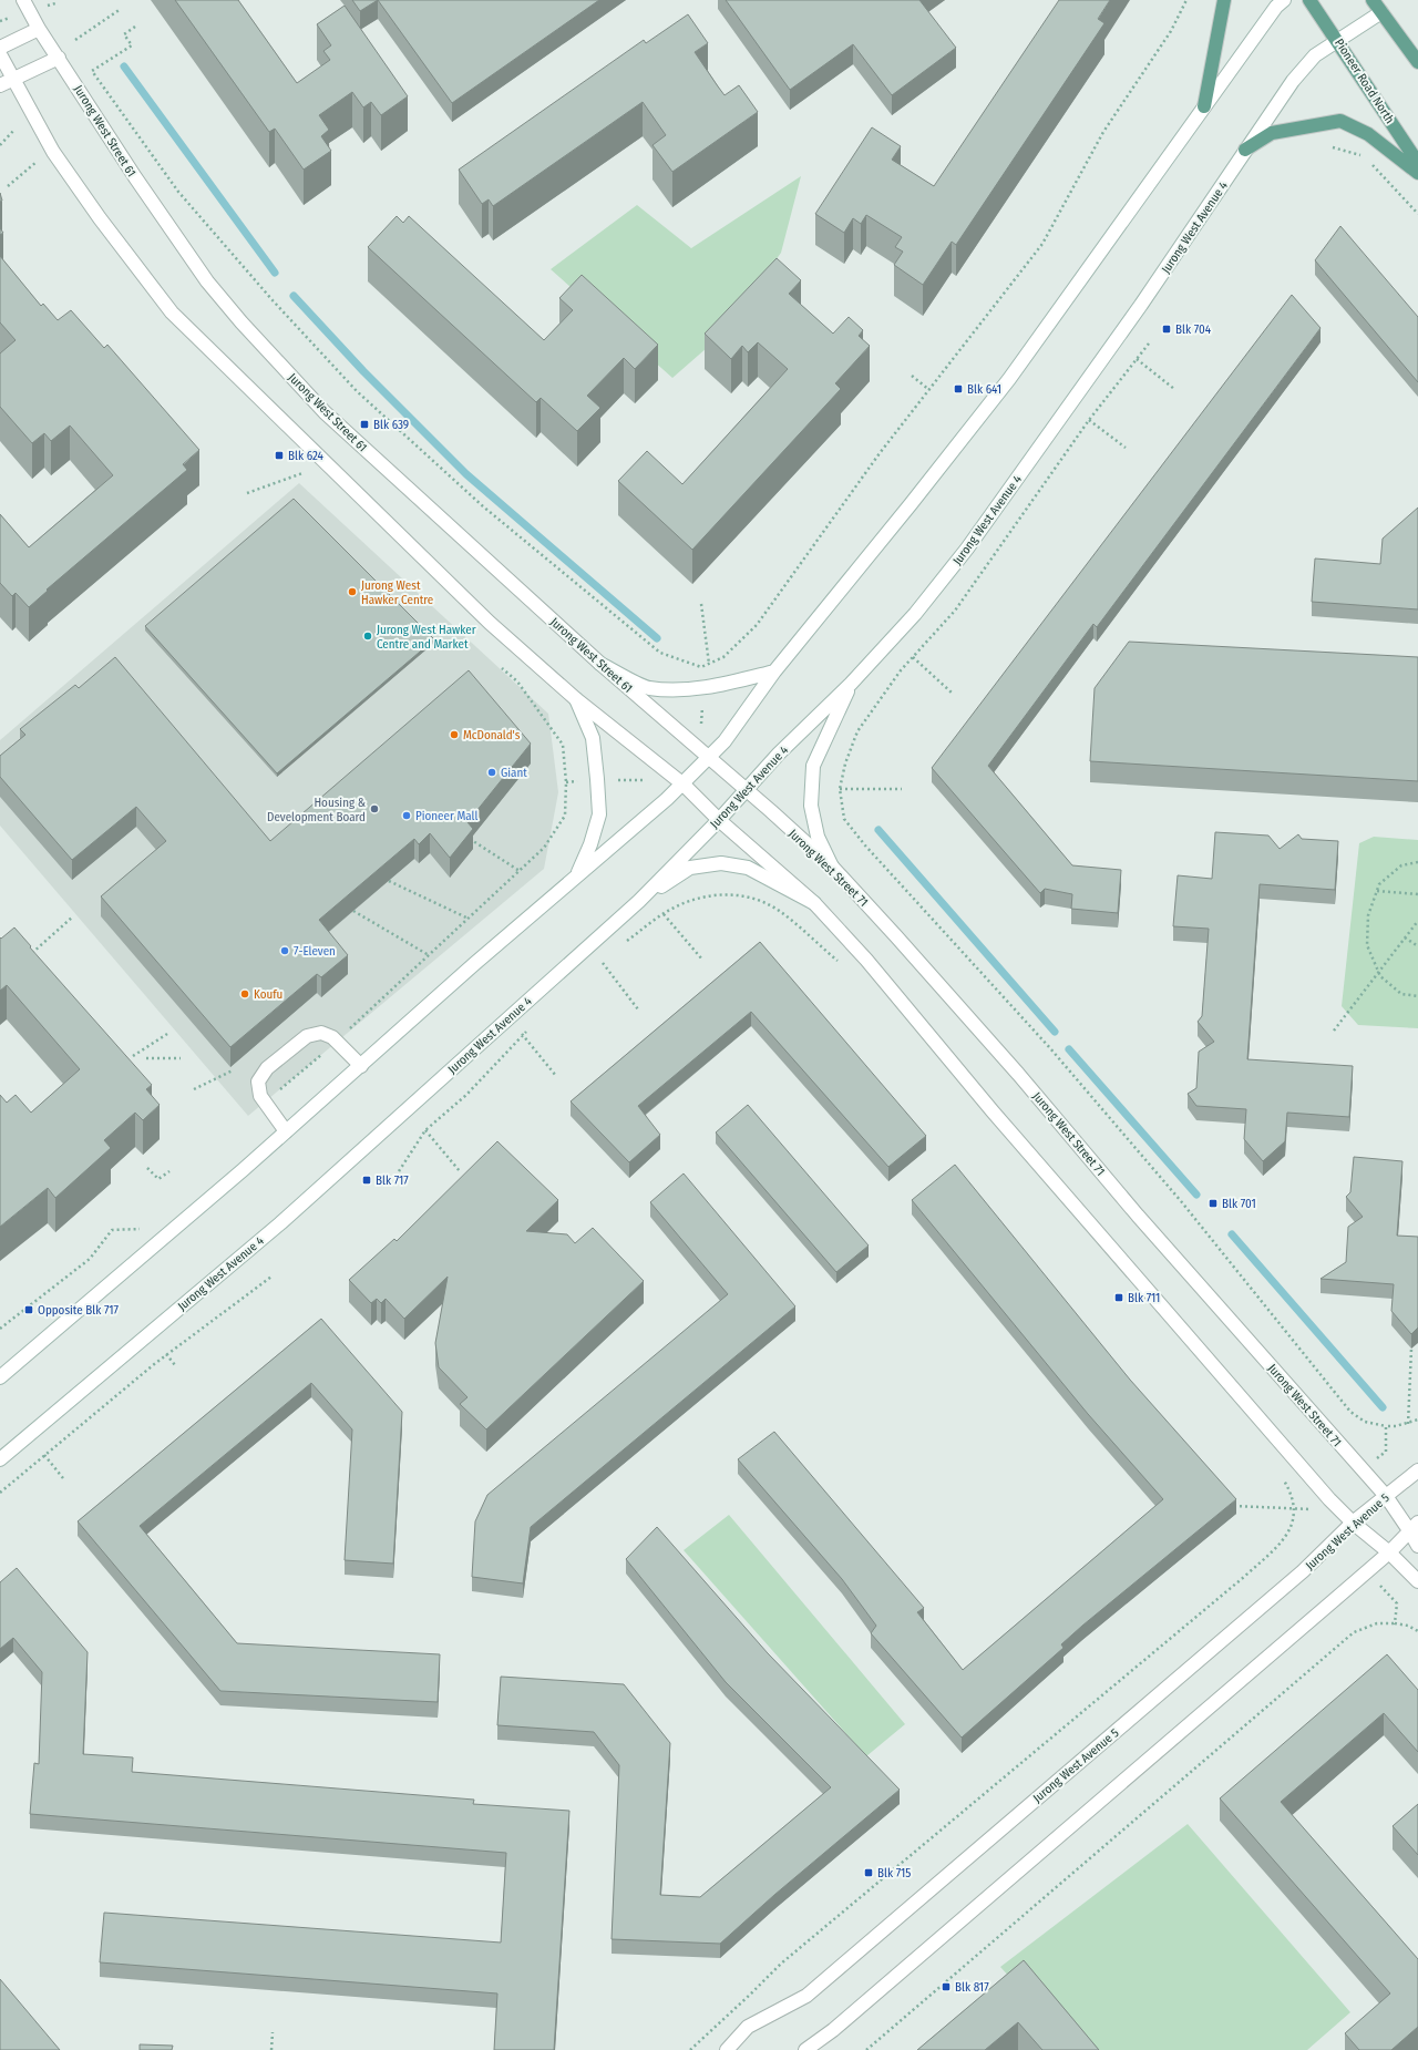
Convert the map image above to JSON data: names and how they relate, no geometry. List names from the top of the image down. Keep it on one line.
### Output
{"streets":{"main road":["Pioneer Road North"],"street":["Jurong West Street 61","Jurong West Avenue 4","Jurong West Street 71","Jurong West Avenue 5"]},"crossings":[["Pioneer Road North","Jurong West Avenue 4"],["Jurong West Street 61","Jurong West Street 71"],["Jurong West Avenue 4","Jurong West Street 71"],["Jurong West Street 71","Jurong West Avenue 5"]],"places":{"transit":["Blk 704","Blk 641","Blk 639","Blk 624","Blk 717","Blk 701","Blk 711","Opposite Blk 717","Blk 715","Blk 817"],"other":["Jurong West Hawker Centre","Jurong West Hawker Centre and Market","McDonald's","Giant","Housing & Development Board","Pioneer Mall","7-Eleven","Koufu"]}}
